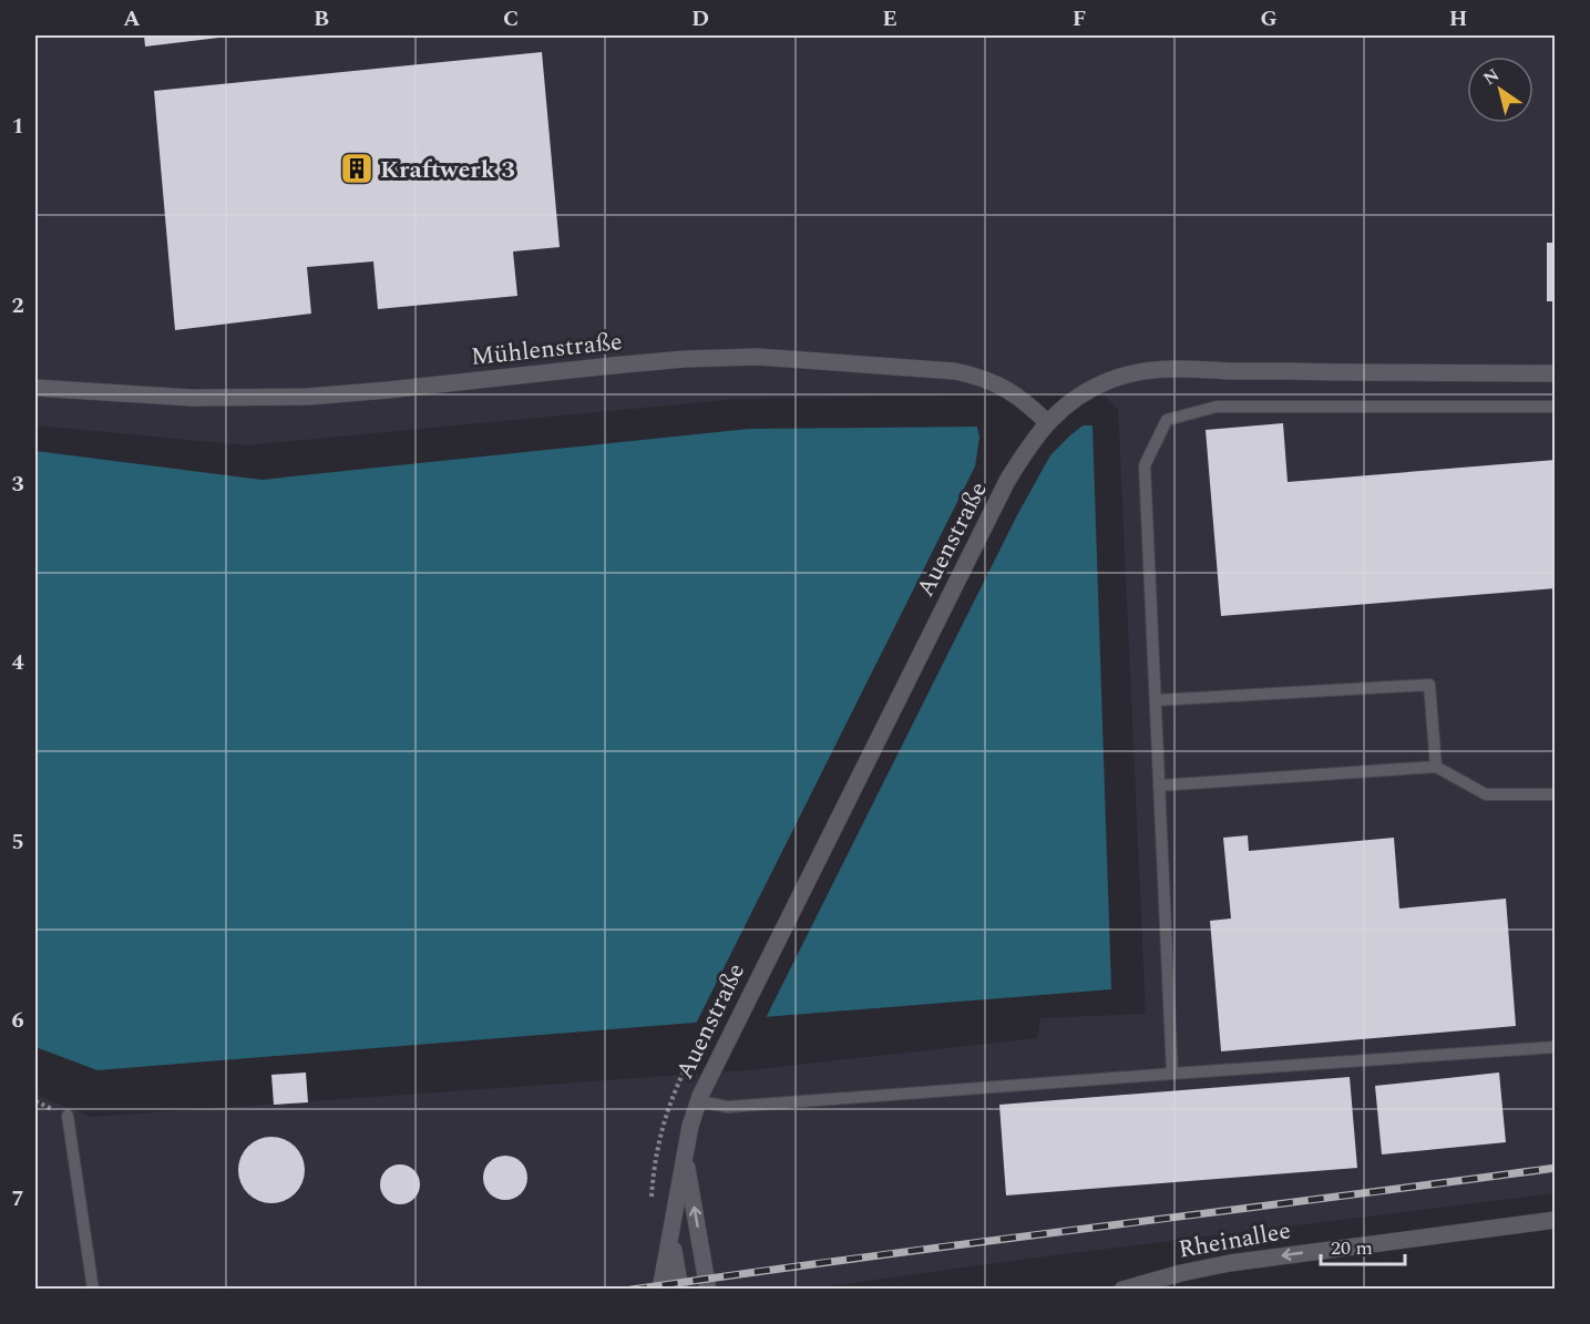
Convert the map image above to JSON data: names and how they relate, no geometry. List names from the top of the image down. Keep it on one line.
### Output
{"streets":{"street":["Mühlenstraße","Auenstraße","Rheinallee"]},"crossings":[["Mühlenstraße","Auenstraße"]],"one_way":["Rheinallee"],"places":{"building":["Kraftwerk 3"]},"scale_bar":"20 m","north":"top left","grid":{"columns":["A","B","C","D","E","F","G","H"],"rows":["1","2","3","4","5","6","7"]}}
